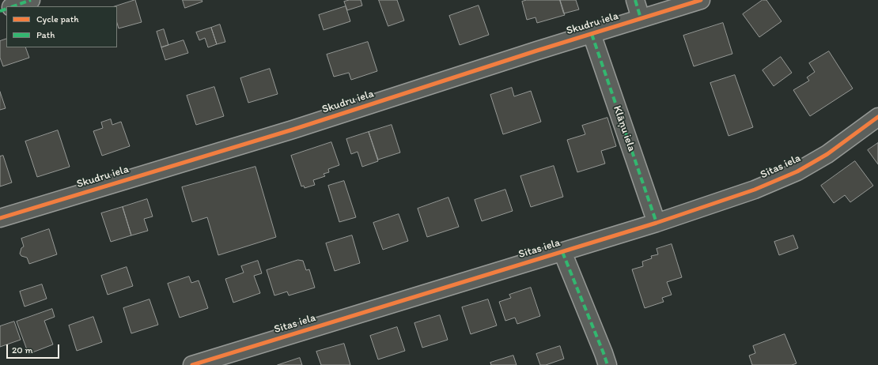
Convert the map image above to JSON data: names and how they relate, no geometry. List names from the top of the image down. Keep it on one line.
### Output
{"streets":{"street":["Skudru iela","Klāņu iela","Sitas iela"]},"crossings":[["Skudru iela","Klāņu iela"],["Klāņu iela","Sitas iela"]],"legend":["Cycle path","Path"],"scale_bar":"20 m"}
